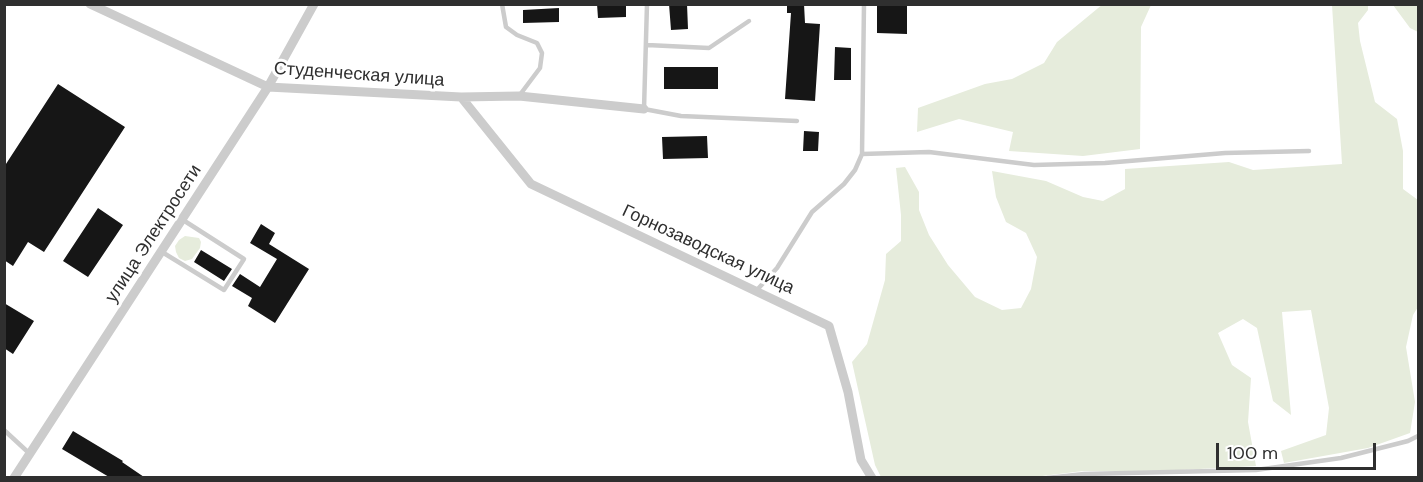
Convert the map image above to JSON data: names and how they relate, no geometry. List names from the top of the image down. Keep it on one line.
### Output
{"streets":{"street":["Студенческая улица","улица Электросети","Горнозаводская улица"]},"crossings":[["Студенческая улица","улица Электросети"],["Студенческая улица","Горнозаводская улица"]],"scale_bar":"100 m"}
